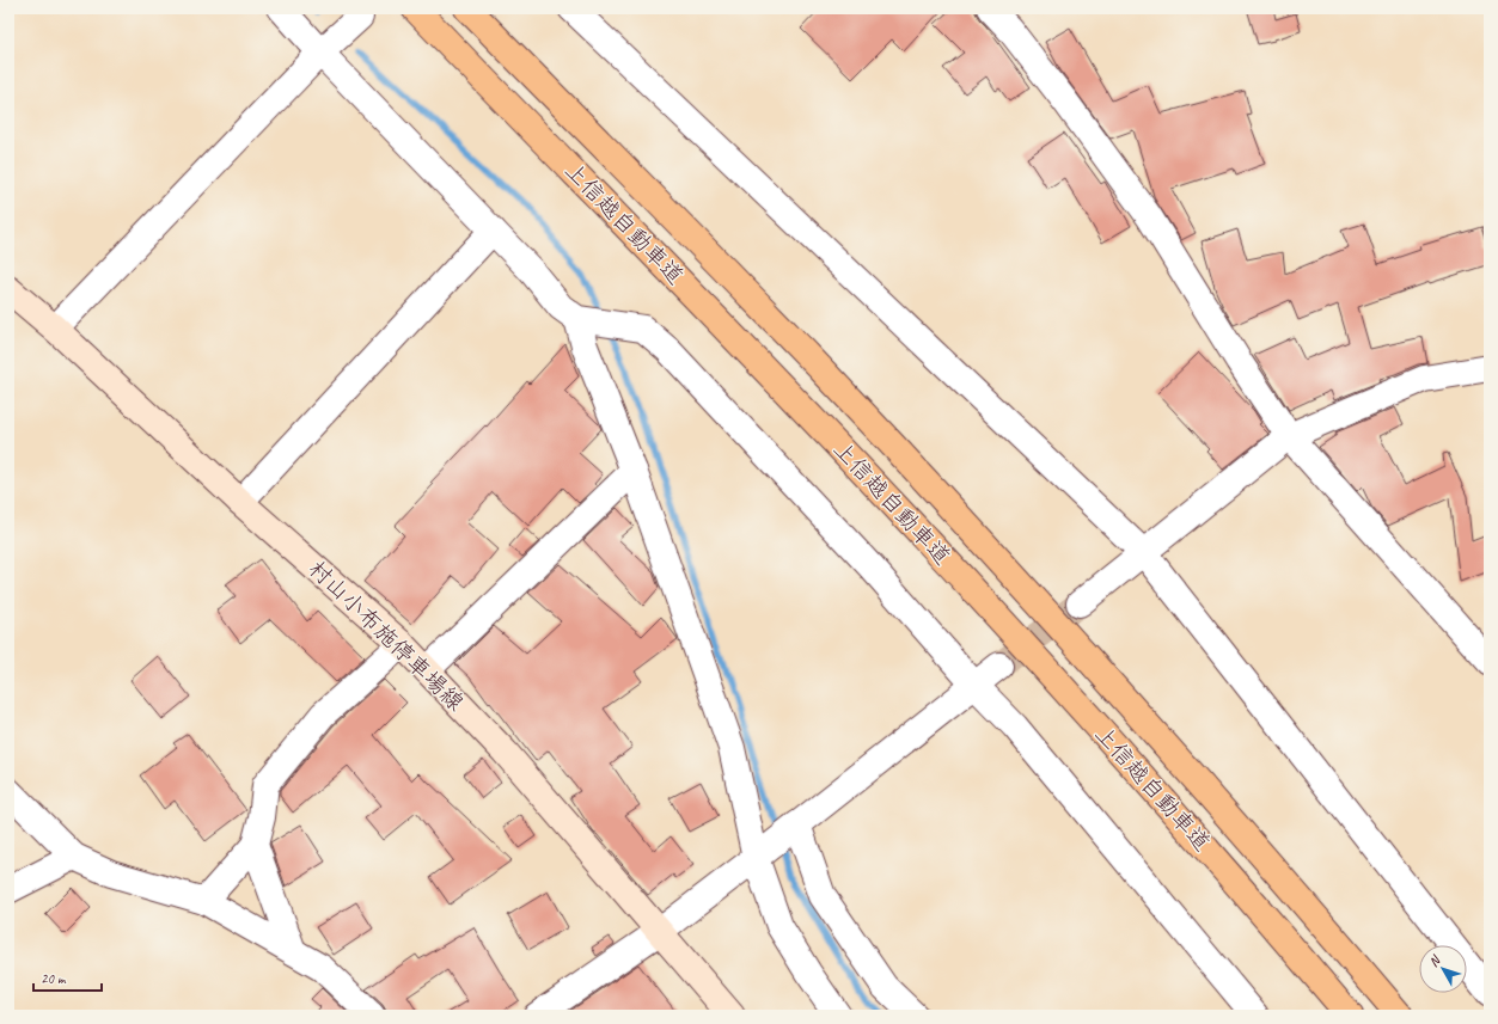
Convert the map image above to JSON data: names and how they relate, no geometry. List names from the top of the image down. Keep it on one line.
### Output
{"streets":{"highway":["上信越自動車道"],"main road":["村山小布施停車場線"]},"scale_bar":"20 m","north":"top left"}
